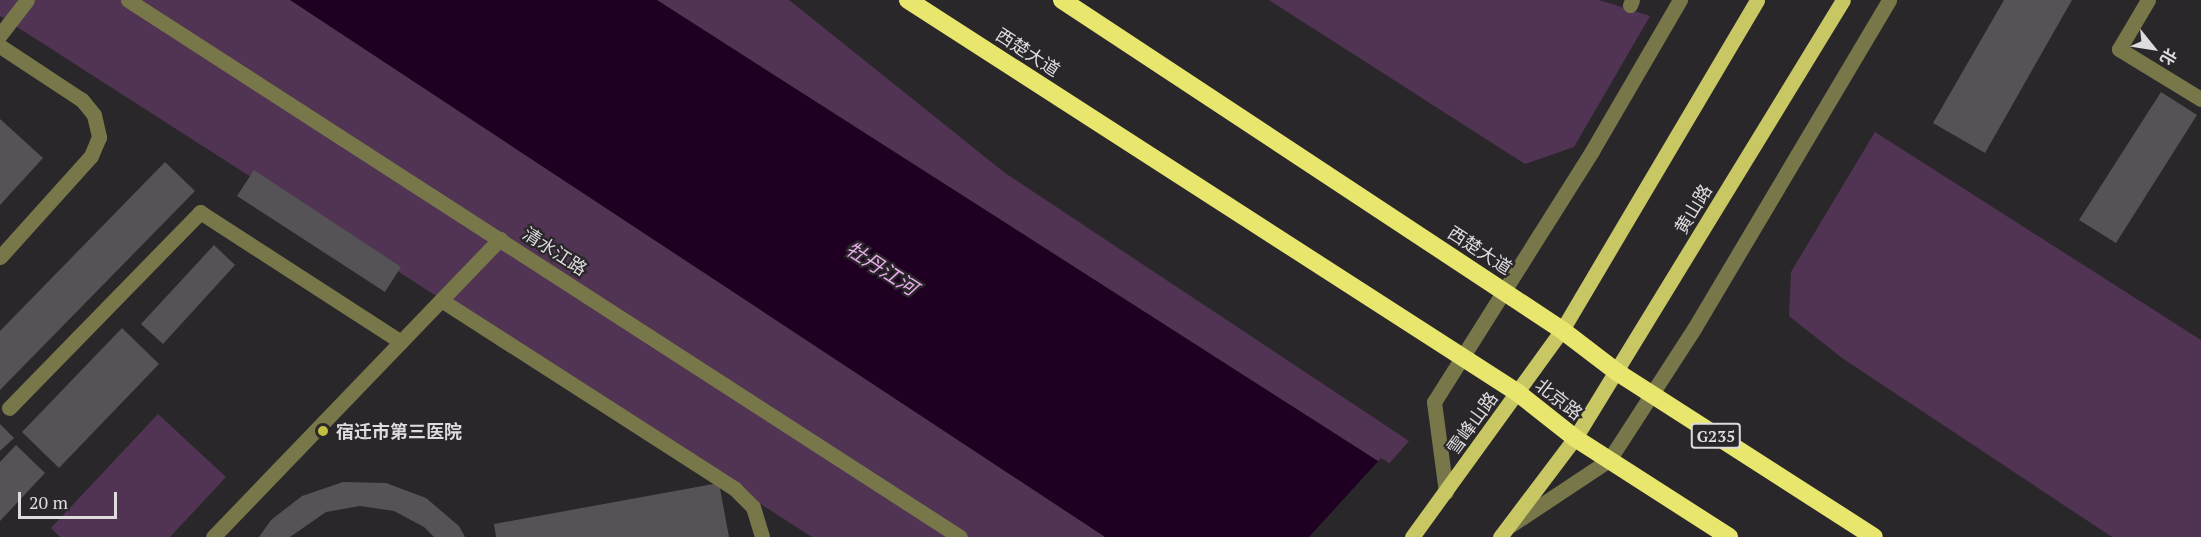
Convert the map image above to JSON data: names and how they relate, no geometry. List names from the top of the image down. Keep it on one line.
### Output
{"streets":{"highway":["西楚大道","北京路","G235"],"main road":["黄山路","雪峰山路"],"street":["清水江路"]},"crossings":[["西楚大道","黄山路"],["西楚大道","北京路"],["西楚大道","雪峰山路"],["黄山路","北京路"],["北京路","雪峰山路"]],"water":["牡丹江河"],"places":["宿迁市第三医院"],"scale_bar":"20 m","north":"bottom right"}
